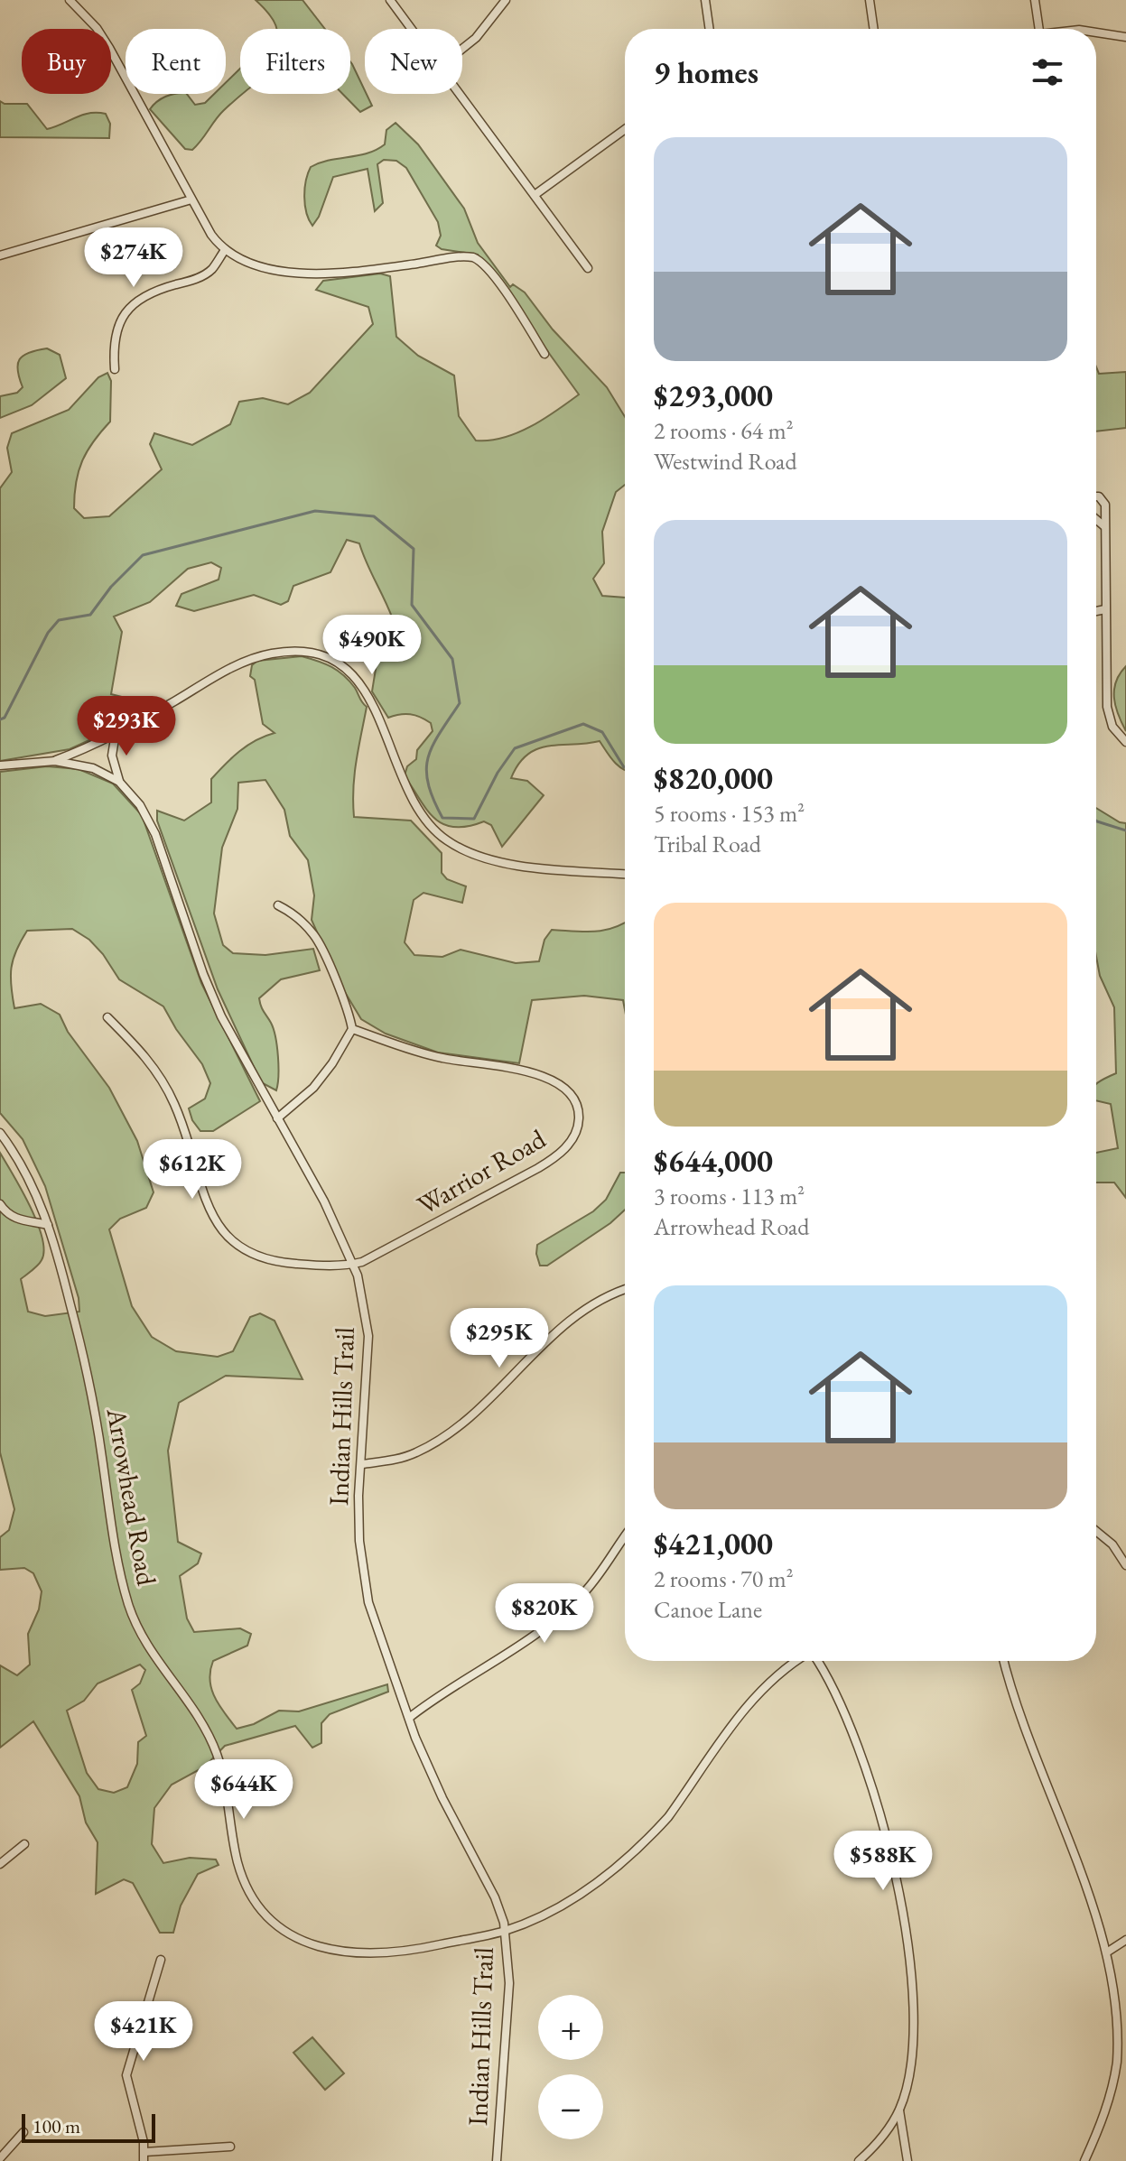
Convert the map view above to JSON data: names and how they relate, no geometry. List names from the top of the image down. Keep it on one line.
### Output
{"streets":{"street":["Warrior Road","Indian Hills Trail","Arrowhead Road"]},"crossings":[["Warrior Road","Indian Hills Trail"],["Indian Hills Trail","Arrowhead Road"]],"scale_bar":"100 m","page":{"chip":["Buy","Rent","Filters","New"],"heading":"9 homes","list":[{"name":"$293,000","note":"2 rooms · 64 m² · Westwind Road"},{"name":"$820,000","note":"5 rooms · 153 m² · Tribal Road"},{"name":"$644,000","note":"3 rooms · 113 m² · Arrowhead Road"},{"name":"$421,000","note":"2 rooms · 70 m² · Canoe Lane"}],"price":["$274K","$490K","$293K","$612K","$295K","$820K","$644K","$588K","$421K"],"map_buttons":["+","−"],"scale":"100 m"}}
